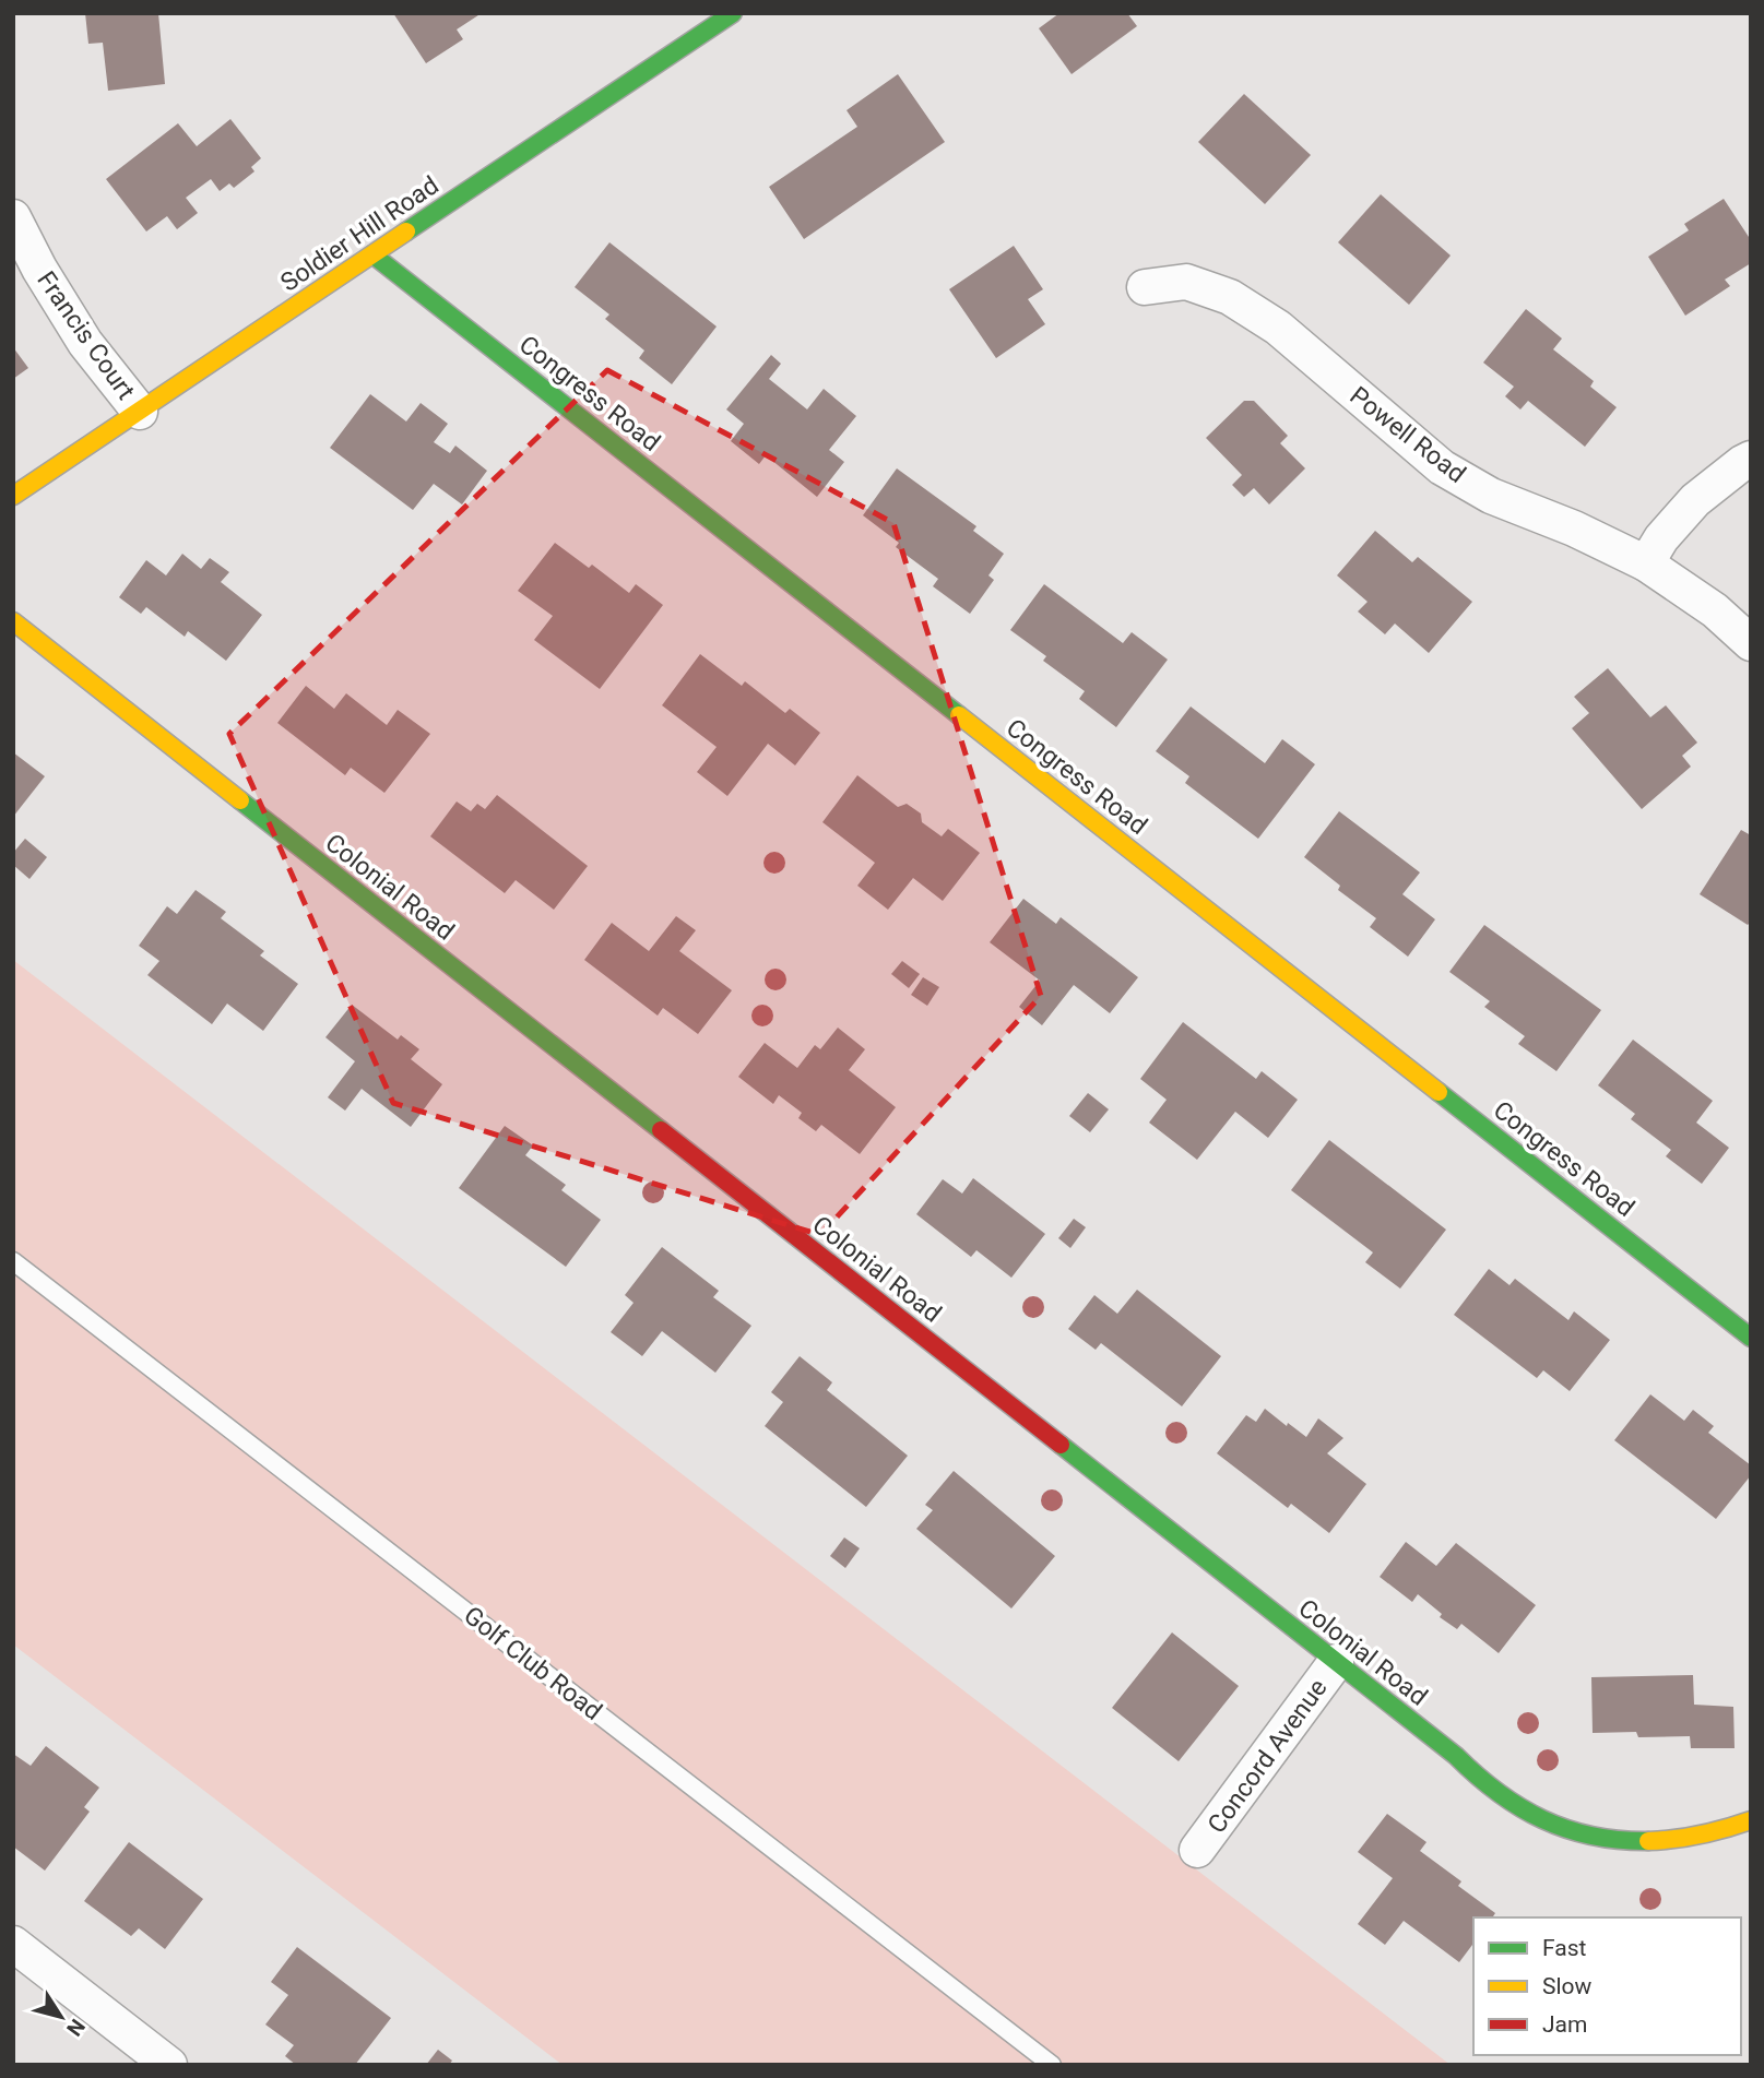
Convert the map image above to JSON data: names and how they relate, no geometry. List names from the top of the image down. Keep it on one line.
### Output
{"streets":{"street":["Soldier Hill Road","Francis Court","Congress Road","Powell Road","Colonial Road","Concord Avenue"],"lane":["Golf Club Road"]},"crossings":[["Soldier Hill Road","Francis Court"],["Soldier Hill Road","Congress Road"],["Colonial Road","Concord Avenue"]],"legend":["Fast","Slow","Jam"],"north":"bottom right"}
